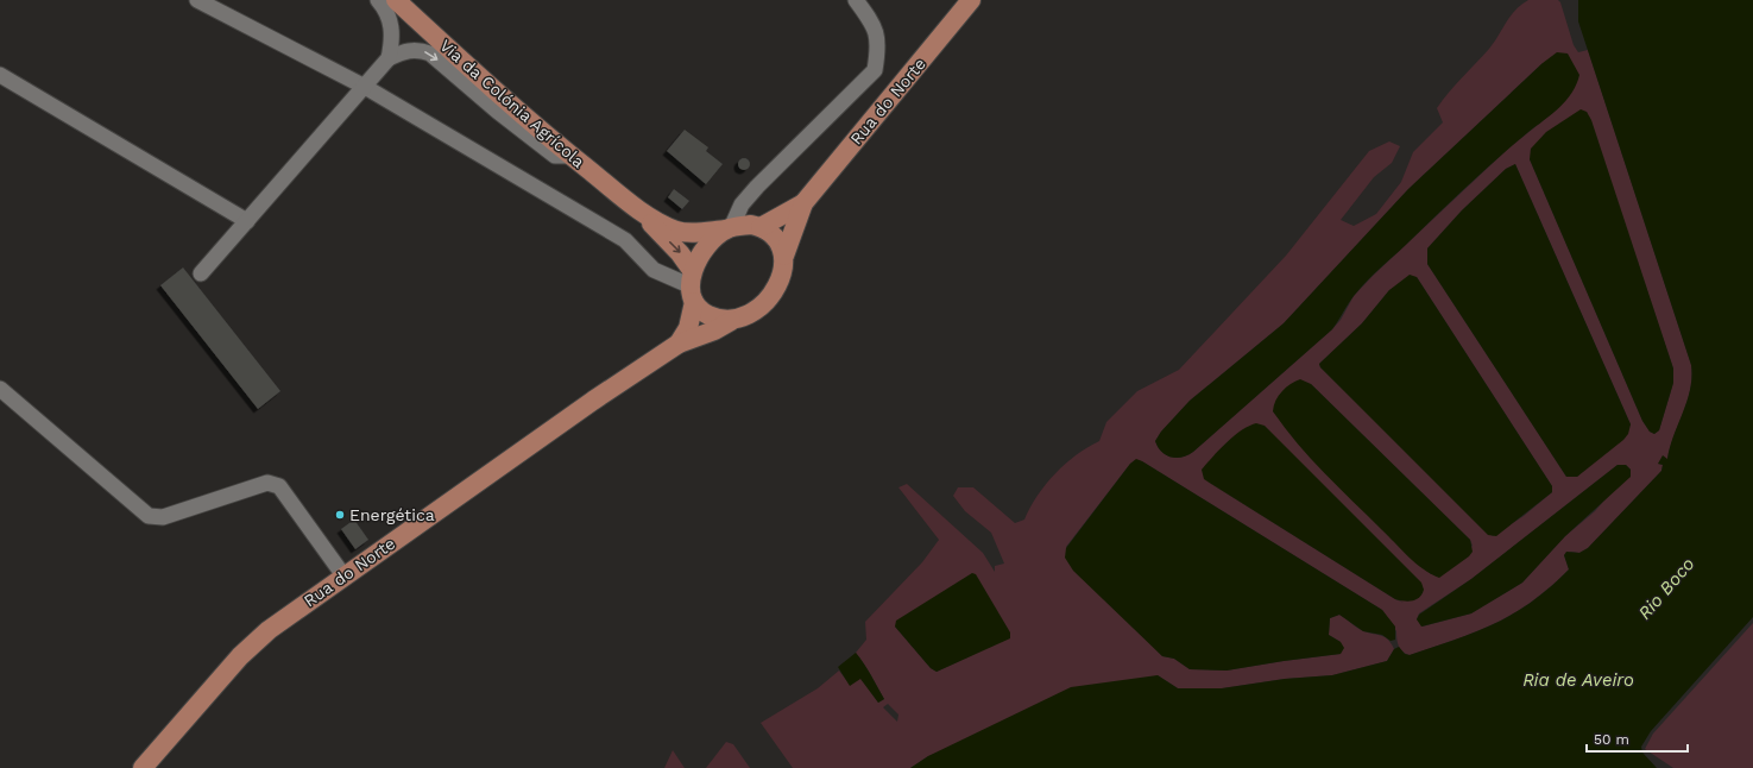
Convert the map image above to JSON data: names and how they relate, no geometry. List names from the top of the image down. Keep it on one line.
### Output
{"streets":{"main road":["Rua do Norte","Via da Colónia Agrícola"]},"crossings":[["Rua do Norte","Via da Colónia Agrícola"]],"water":["Rio Boco","Ria de Aveiro"],"places":["Energética"],"scale_bar":"50 m"}
